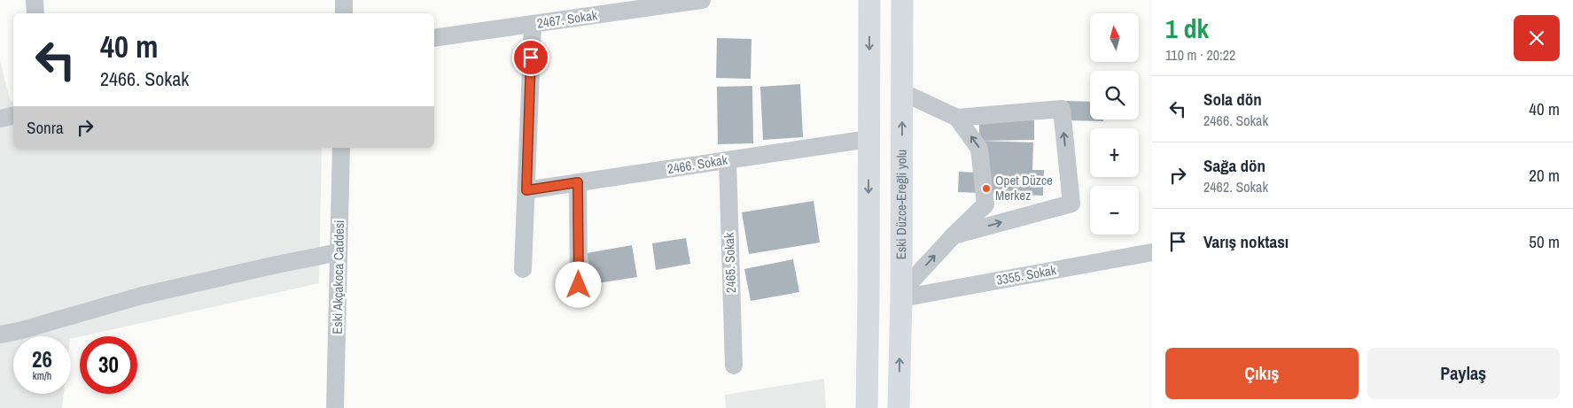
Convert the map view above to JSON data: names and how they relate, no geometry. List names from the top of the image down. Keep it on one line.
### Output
{"streets":{"main road":["Eski Düzce-Ereğli yolu"],"street":["2467. Sokak","2466. Sokak","2465. Sokak","3355. Sokak","Eski Akçakoca Caddesi"]},"crossings":[["2466. Sokak","2465. Sokak"],["Eski Düzce-Ereğli yolu","3355. Sokak"]],"places":["Opet Düzce Merkez"],"north":"top","page":{"heading":["1 dk","110 m · 20:22"],"map_buttons":["+","−"],"turn":["40 m","2466. Sokak"],"list":[{"name":"Sola dön","note":"2466. Sokak","value":"40 m"},{"name":"Sağa dön","note":"2462. Sokak","value":"20 m"},{"name":"Varış noktası","value":"50 m"}],"then":"Sonra","speed":"26 km/h","limit":"30","buttons":["Çıkış","Paylaş"]}}
